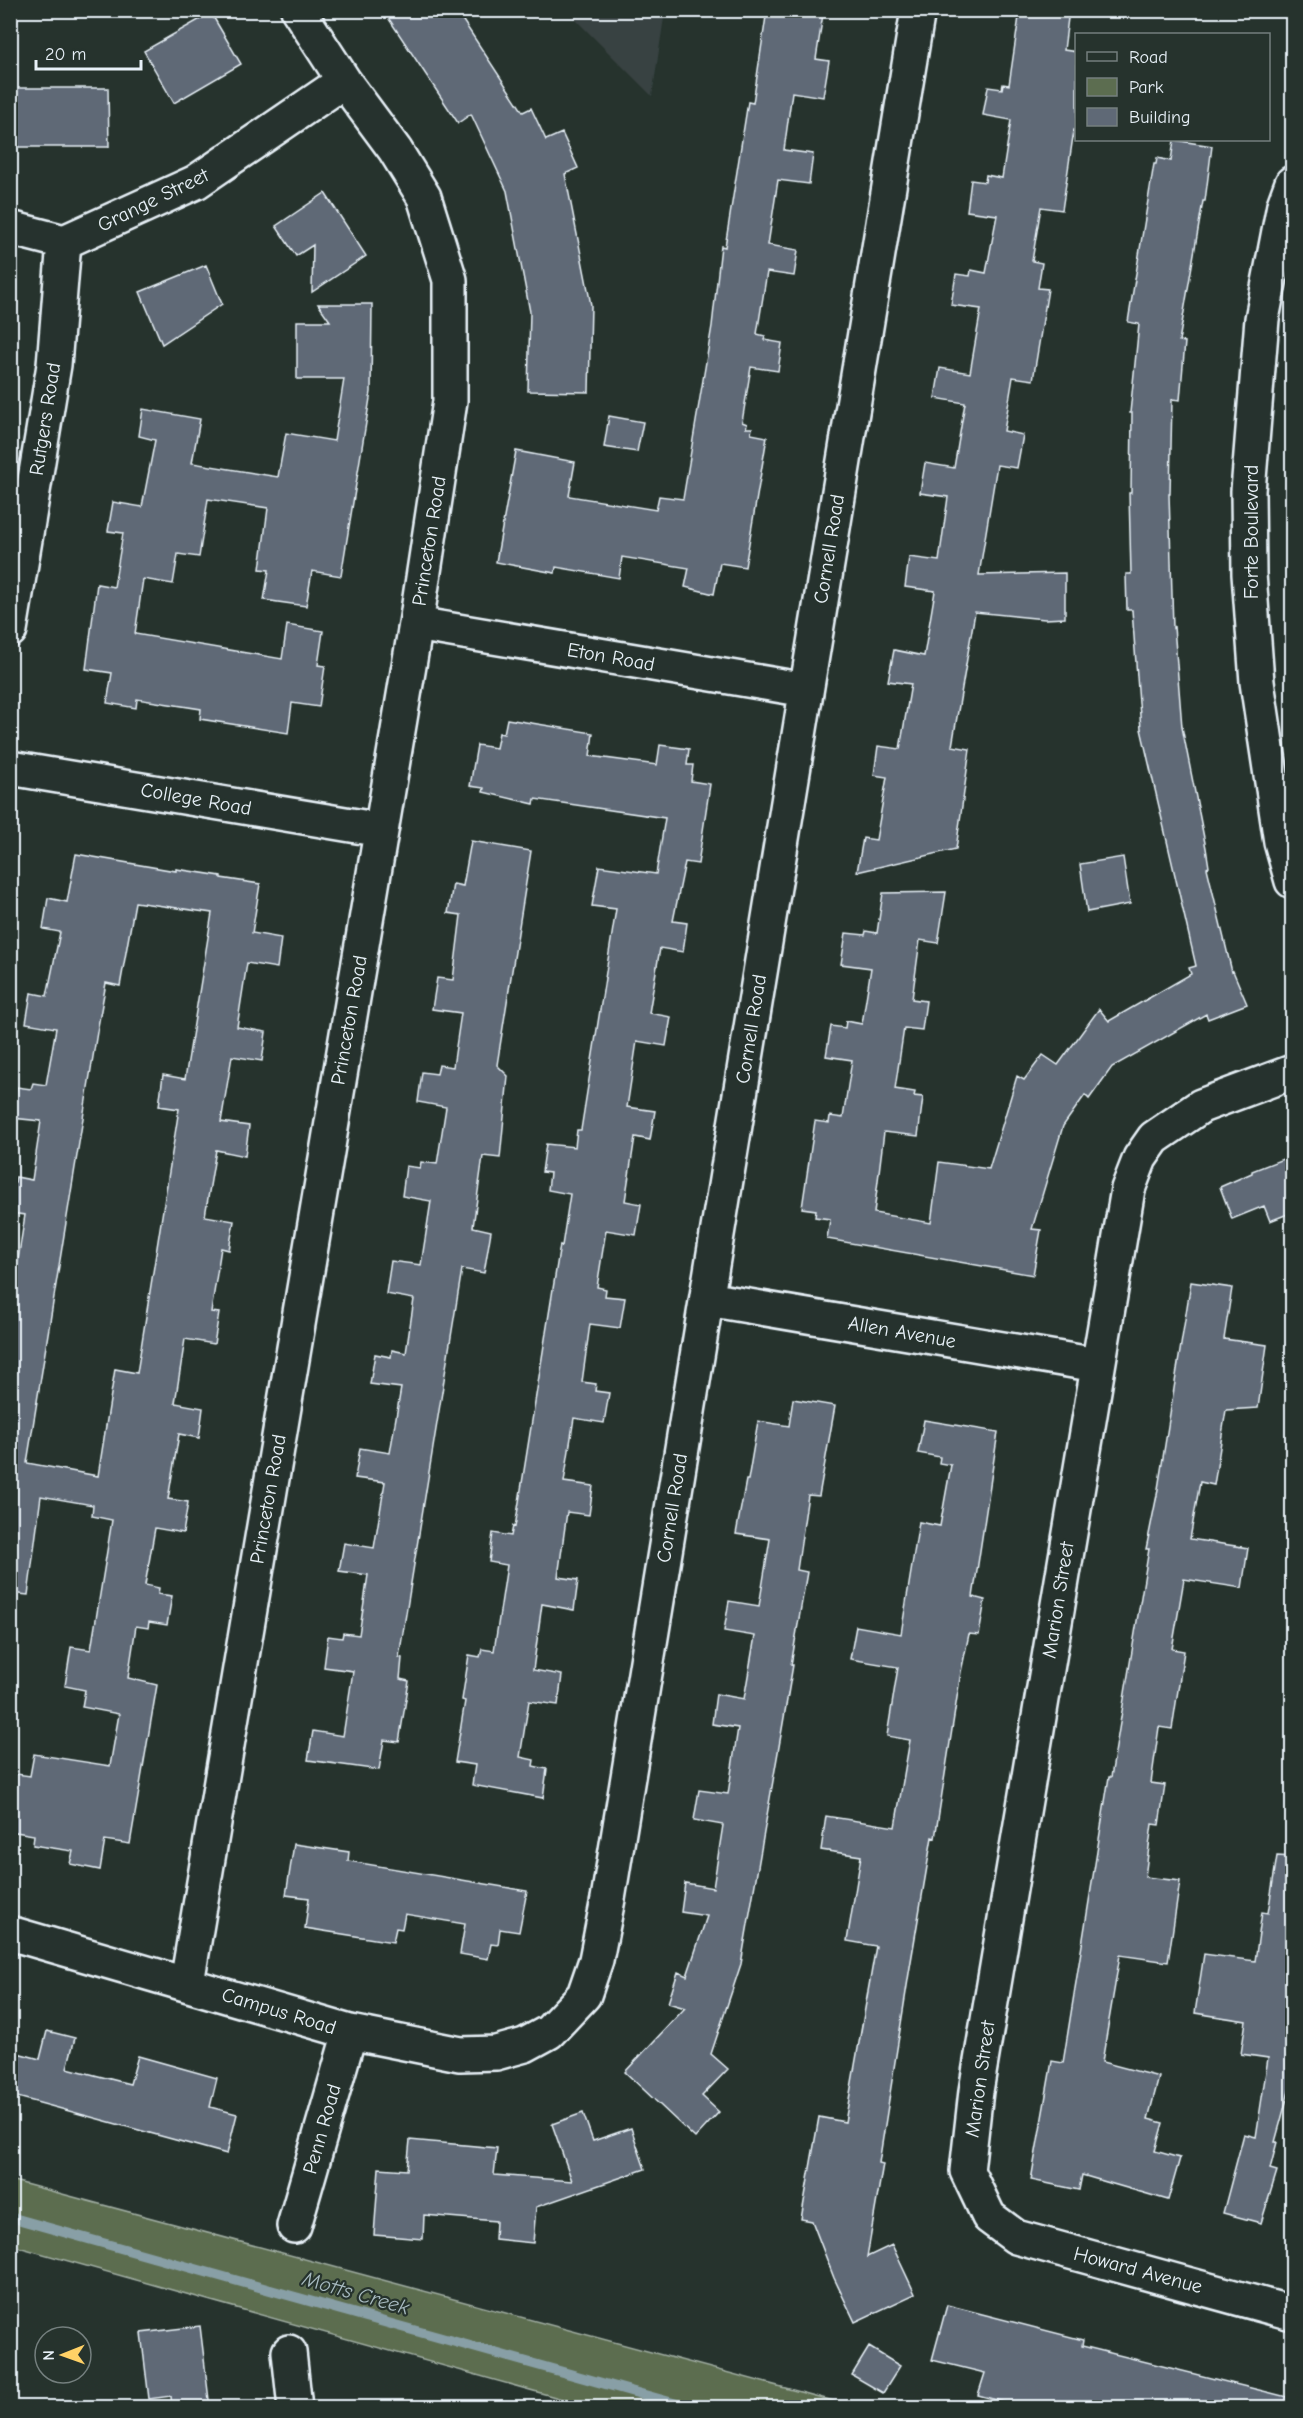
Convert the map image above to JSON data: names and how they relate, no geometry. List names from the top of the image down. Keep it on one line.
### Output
{"streets":{"street":["Grange Street","Rutgers Road","Forte Boulevard","Princeton Road","Cornell Road","Eton Road","College Road","Allen Avenue","Marion Street","Campus Road","Penn Road","Howard Avenue"]},"crossings":[["Grange Street","Rutgers Road"],["Grange Street","Princeton Road"],["Princeton Road","Eton Road"],["Princeton Road","College Road"],["Princeton Road","Campus Road"],["Cornell Road","Eton Road"],["Cornell Road","Allen Avenue"],["Cornell Road","Campus Road"],["Allen Avenue","Marion Street"],["Marion Street","Howard Avenue"],["Campus Road","Penn Road"]],"water":["Motts Creek"],"legend":["Road","Park","Building"],"scale_bar":"20 m","north":"left"}
